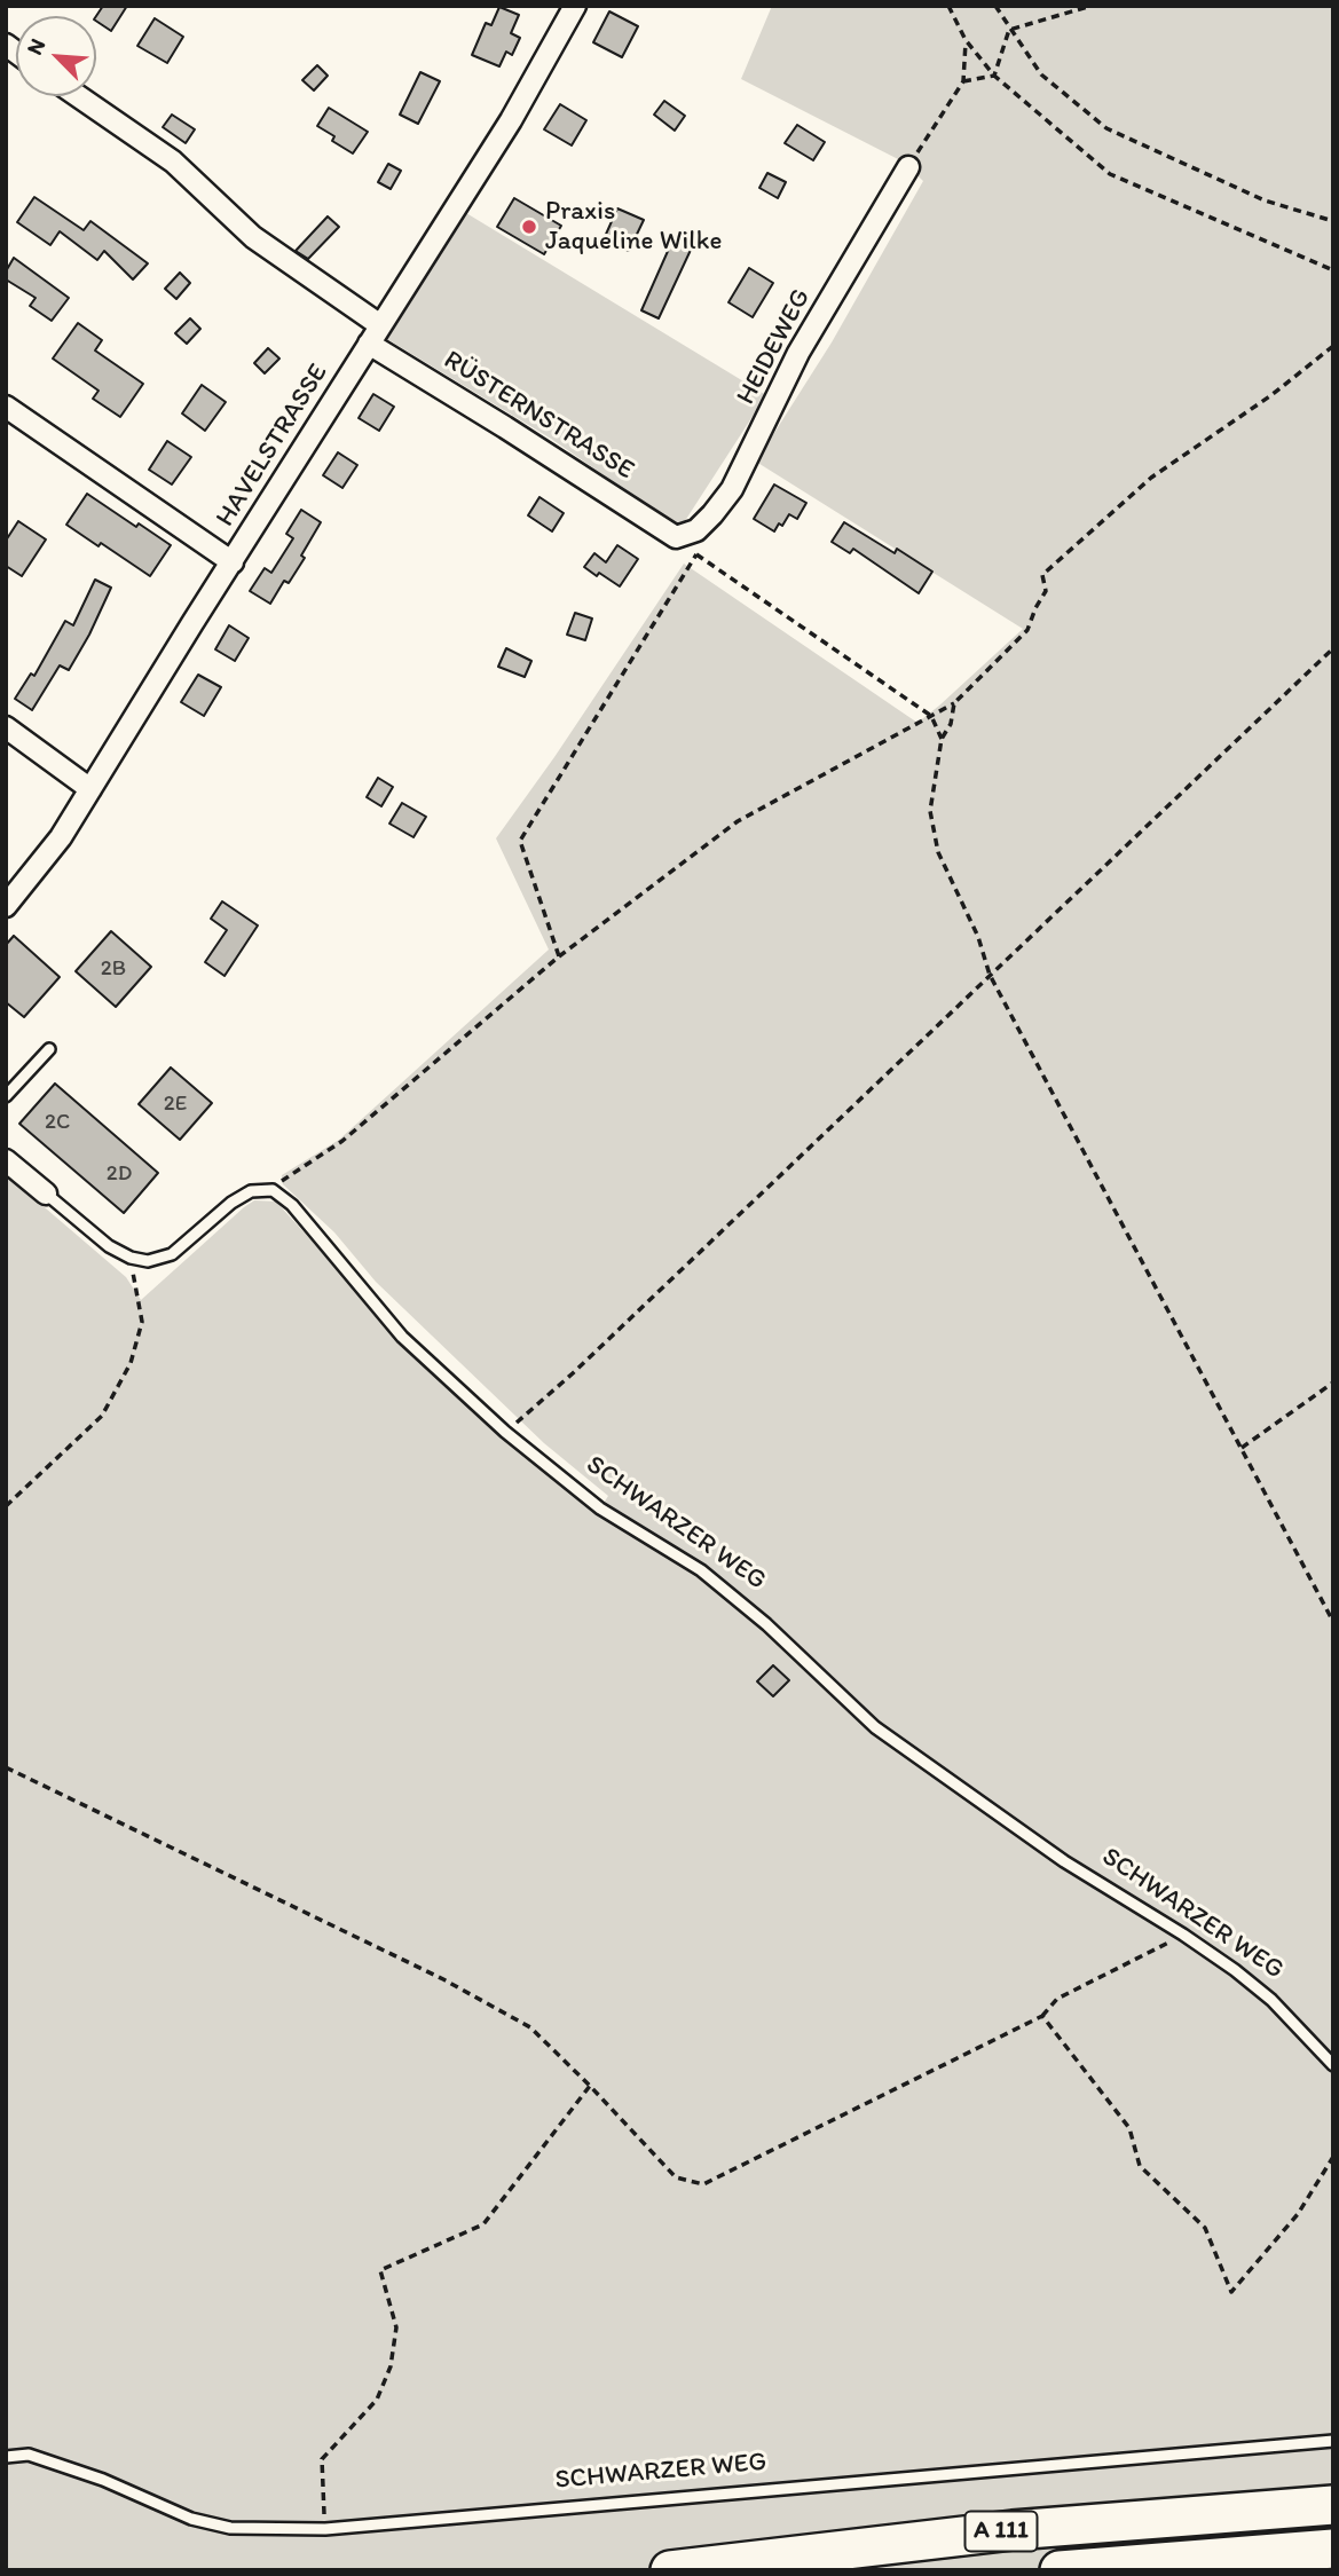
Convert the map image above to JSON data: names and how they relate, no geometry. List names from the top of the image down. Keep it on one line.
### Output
{"streets":{"highway":["A 111"],"street":["HEIDEWEG","RÜSTERNSTRASSE","HAVELSTRASSE"],"lane":["SCHWARZER WEG"]},"crossings":[["HEIDEWEG","RÜSTERNSTRASSE"],["RÜSTERNSTRASSE","HAVELSTRASSE"]],"places":["Praxis Jaqueline Wilke"],"house_numbers":["2B","2E","2C","2D"],"north":"top left"}
